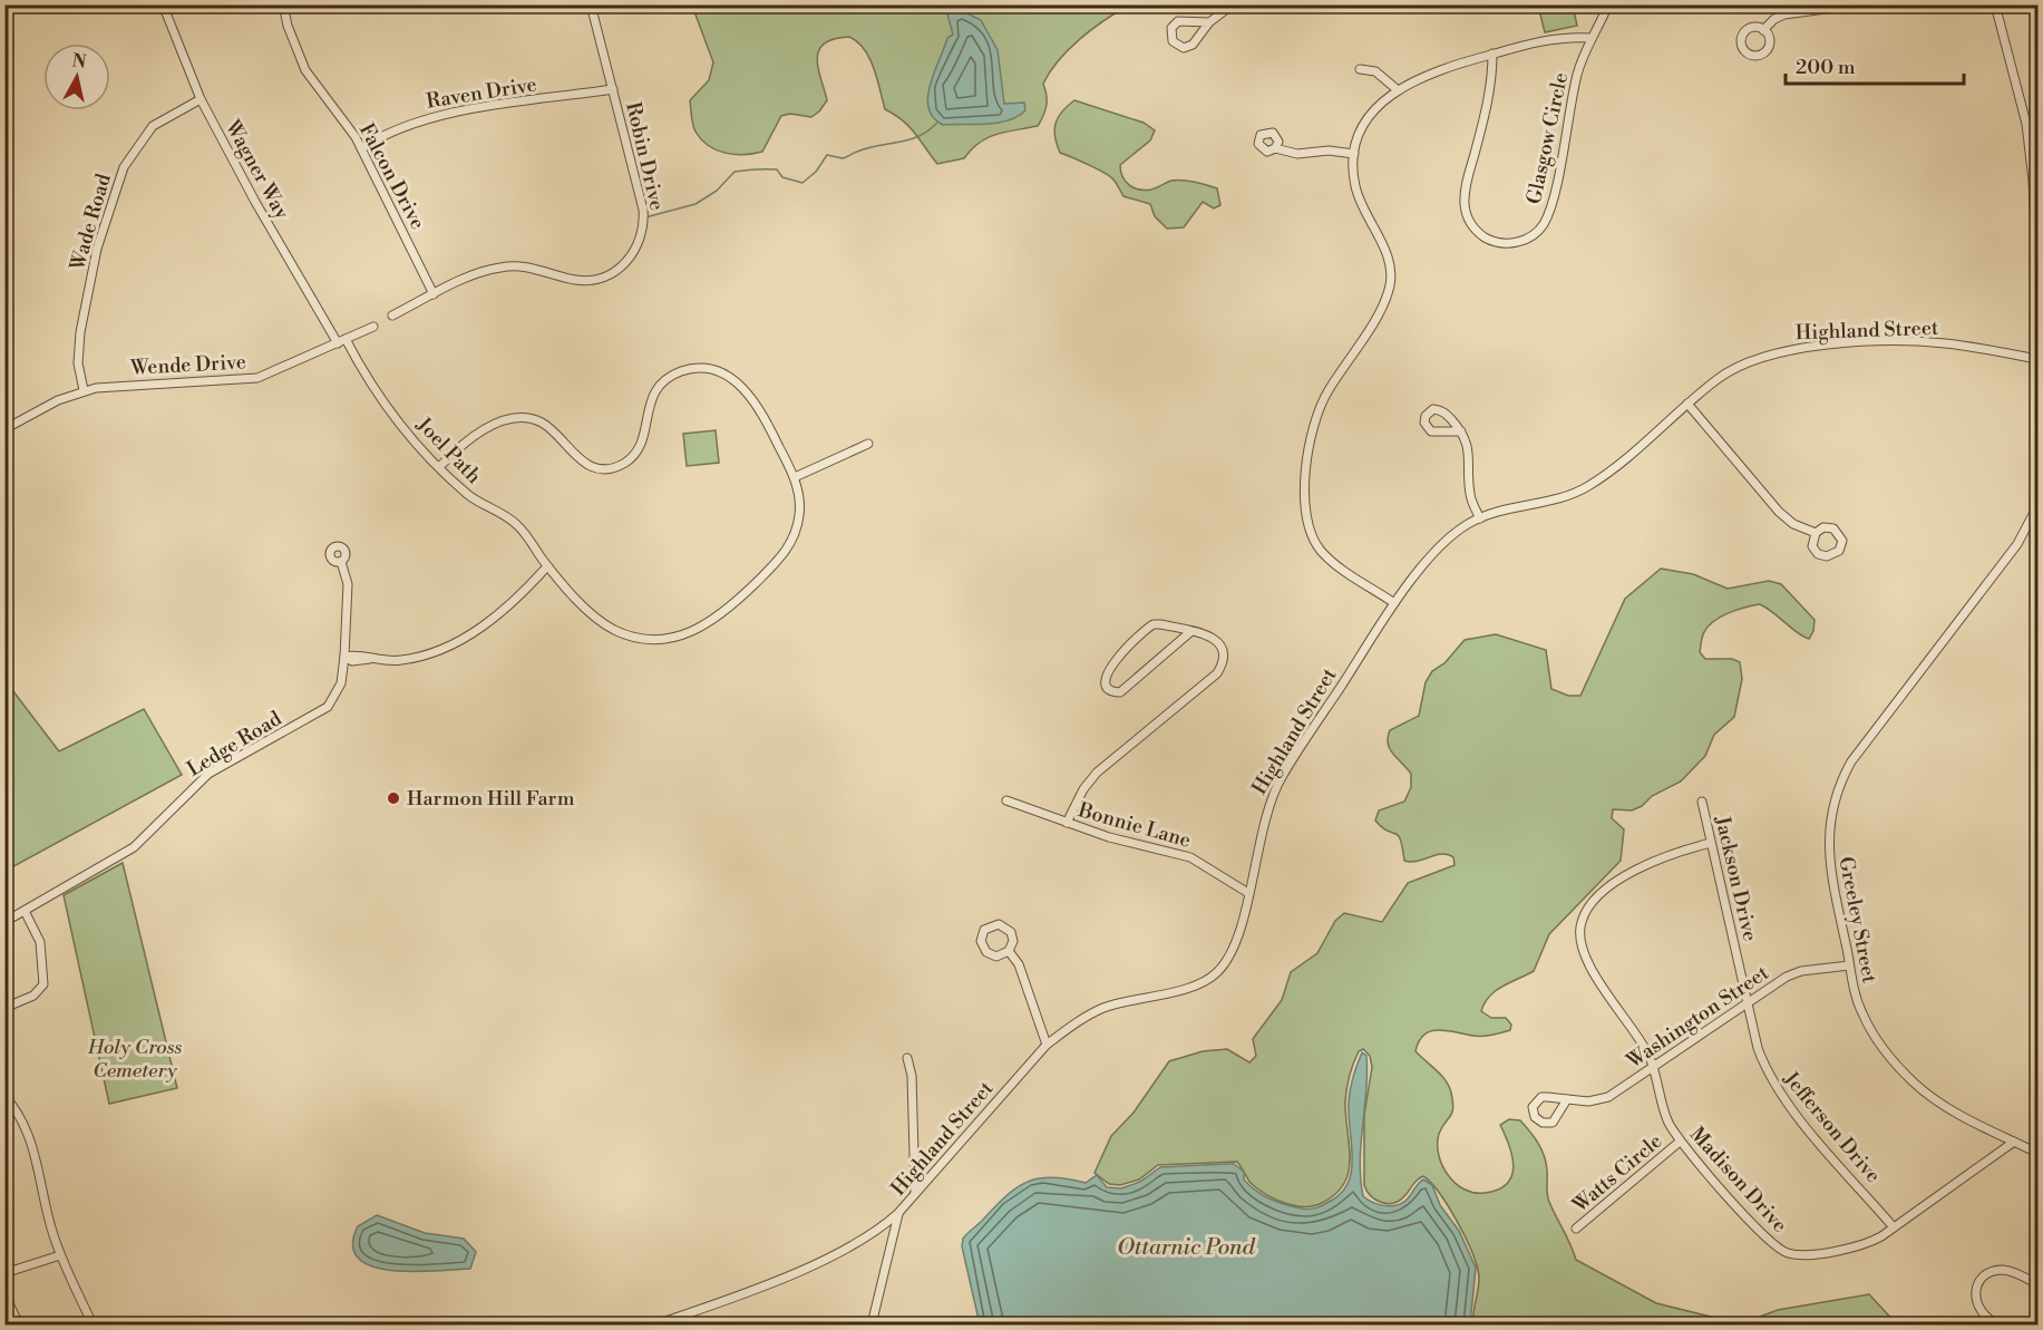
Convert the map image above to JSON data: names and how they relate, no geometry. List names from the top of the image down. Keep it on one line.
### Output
{"streets":{"street":["Raven Drive","Glasgow Circle","Robin Drive","Wagner Way","Falcon Drive","Wade Road","Highland Street","Wende Drive","Joel Path","Ledge Road","Bonnie Lane","Jackson Drive","Greeley Street","Washington Street","Jefferson Drive","Watts Circle","Madison Drive"]},"crossings":[["Raven Drive","Robin Drive"],["Raven Drive","Falcon Drive"],["Robin Drive","Falcon Drive"],["Wagner Way","Wade Road"],["Wagner Way","Wende Drive"],["Wagner Way","Joel Path"],["Wade Road","Wende Drive"],["Highland Street","Bonnie Lane"],["Wende Drive","Joel Path"],["Jackson Drive","Washington Street"],["Jackson Drive","Jefferson Drive"],["Jackson Drive","Madison Drive"],["Greeley Street","Washington Street"],["Greeley Street","Madison Drive"],["Washington Street","Jefferson Drive"],["Washington Street","Madison Drive"],["Jefferson Drive","Madison Drive"],["Watts Circle","Madison Drive"]],"water":["Ottarnic Pond"],"parks":["Holy Cross Cemetery"],"places":["Harmon Hill Farm"],"scale_bar":"200 m","north":"top"}
